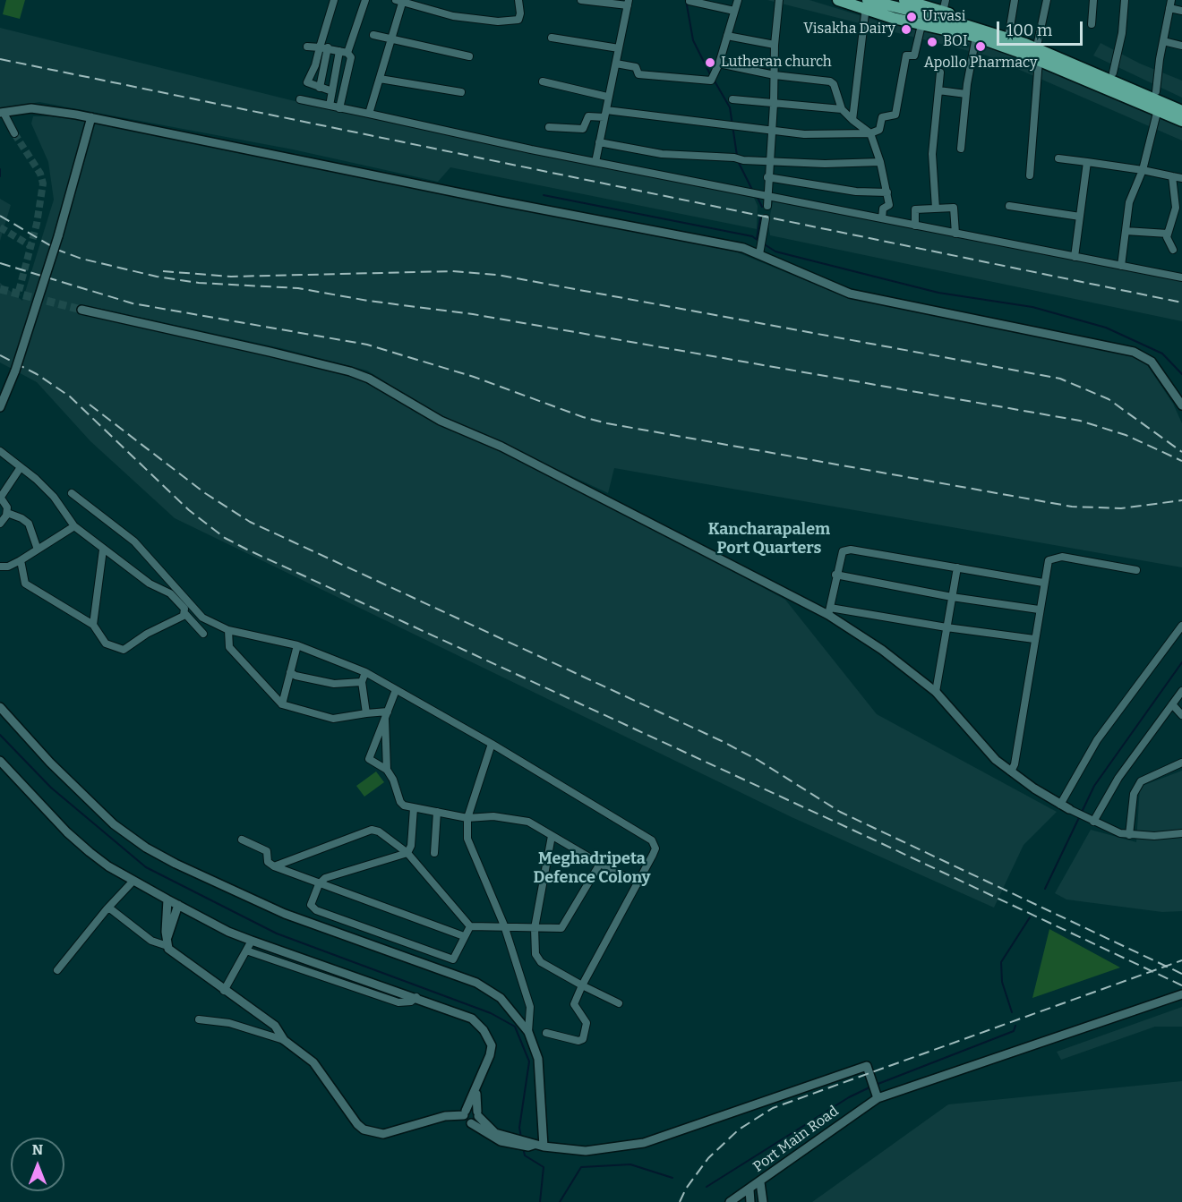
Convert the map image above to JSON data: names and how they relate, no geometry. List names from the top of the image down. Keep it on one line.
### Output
{"streets":{"street":["Port Main Road"]},"districts":["Kancharapalem Port Quarters","Meghadripeta Defence Colony"],"places":["Urvasi","Visakha Dairy","BOI","Apollo Pharmacy","Lutheran church"],"scale_bar":"100 m","north":"top"}
